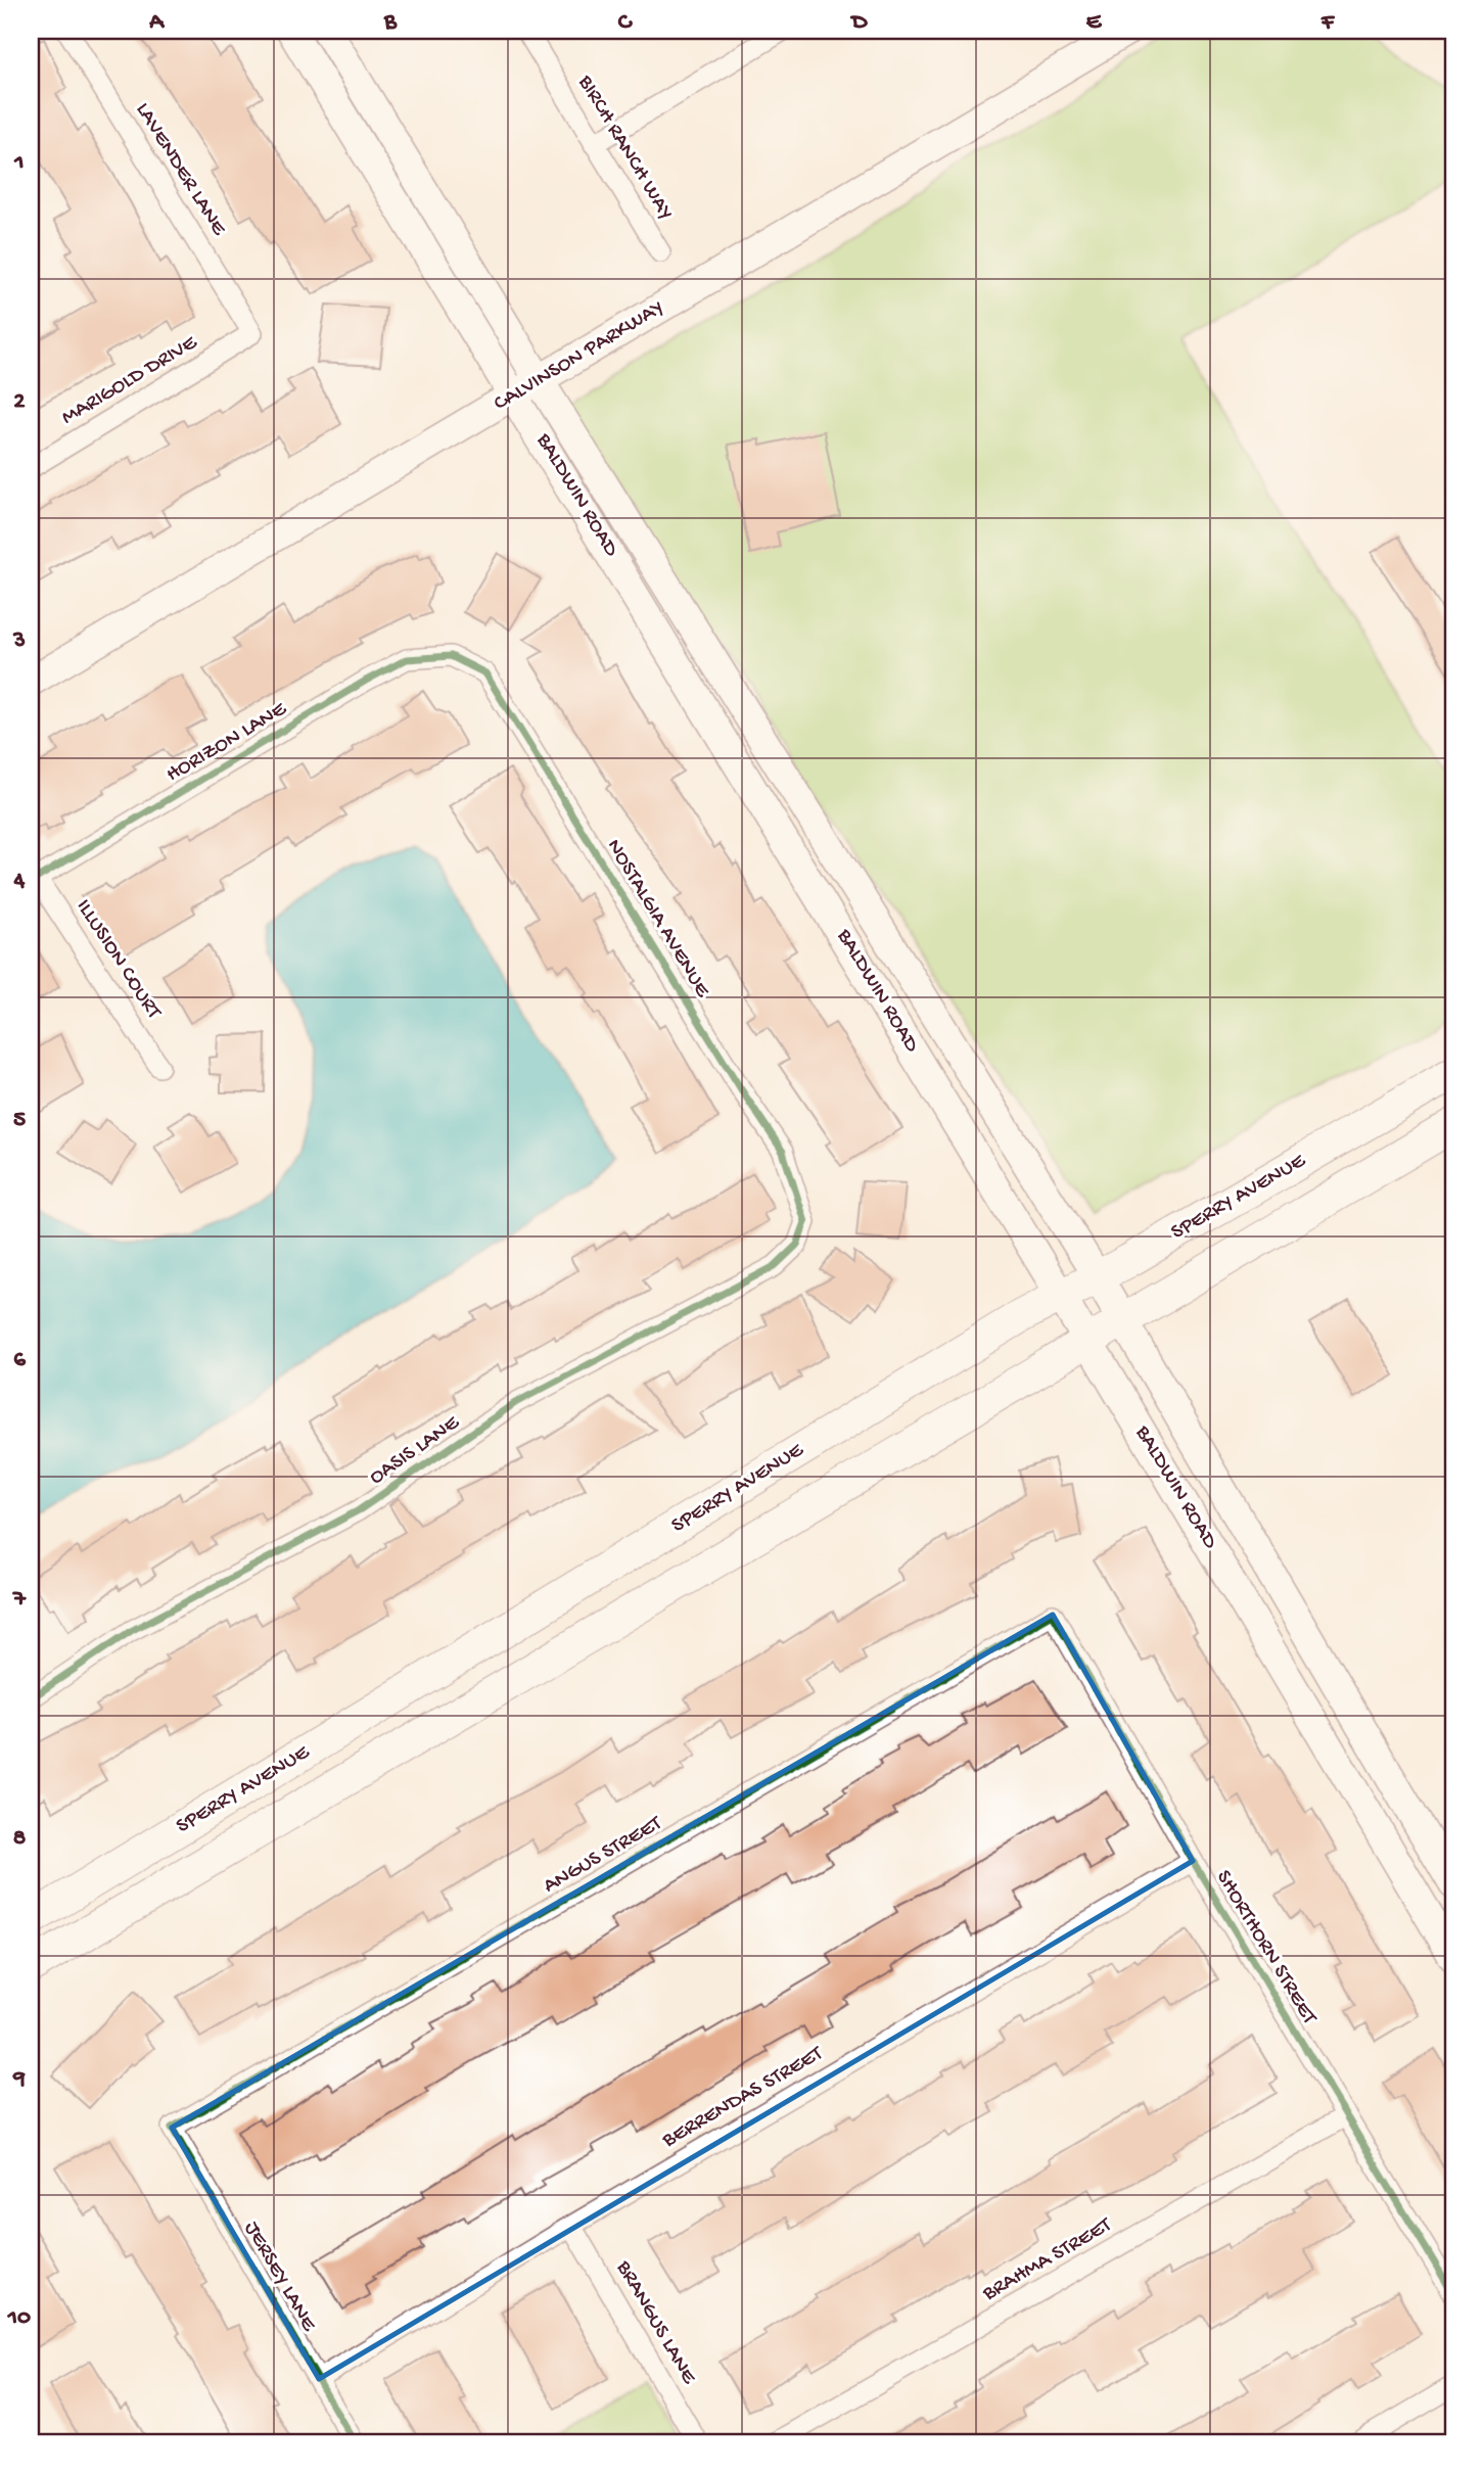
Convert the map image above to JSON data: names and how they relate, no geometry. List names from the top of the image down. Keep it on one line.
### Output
{"streets":{"main road":["CALVINSON PARKWAY","BALDWIN ROAD","SPERRY AVENUE"],"street":["BIRCH RANCH WAY","LAVENDER LANE","MARIGOLD DRIVE","HORIZON LANE","NOSTALGIA AVENUE","ILLUSION COURT","OASIS LANE","ANGUS STREET","SHORTHORN STREET","BERRENDAS STREET","BRAHMA STREET","JERSEY LANE","BRANGUS LANE"]},"crossings":[["LAVENDER LANE","MARIGOLD DRIVE"],["CALVINSON PARKWAY","BALDWIN ROAD"],["BALDWIN ROAD","SPERRY AVENUE"],["HORIZON LANE","NOSTALGIA AVENUE"],["HORIZON LANE","ILLUSION COURT"],["NOSTALGIA AVENUE","OASIS LANE"],["ANGUS STREET","SHORTHORN STREET"],["ANGUS STREET","JERSEY LANE"],["SHORTHORN STREET","BERRENDAS STREET"],["SHORTHORN STREET","BRAHMA STREET"],["BERRENDAS STREET","JERSEY LANE"],["BERRENDAS STREET","BRANGUS LANE"]],"grid":{"columns":["A","B","C","D","E","F"],"rows":["1","2","3","4","5","6","7","8","9","10"]}}
